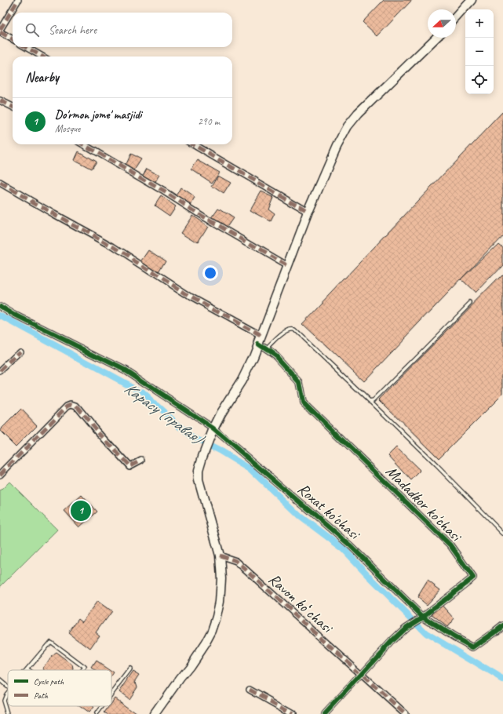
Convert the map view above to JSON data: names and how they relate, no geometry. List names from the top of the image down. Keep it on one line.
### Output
{"streets":{"street":["Madadkor ko'chasi","Roxat ko'chasi","Ravon koʻchasi"]},"crossings":[["Madadkor ko'chasi","Roxat ko'chasi"],["Madadkor ko'chasi","Ravon koʻchasi"]],"water":["Карасу (правая)"],"legend":["Cycle path","Path"],"north":"left","page":{"map_buttons":["+","−"],"search":"Search here","heading":"Nearby","list":[{"mark":"1","name":"Do'rmon jome' masjidi","note":"Mosque","value":"290 m"}],"pins":"1"}}
